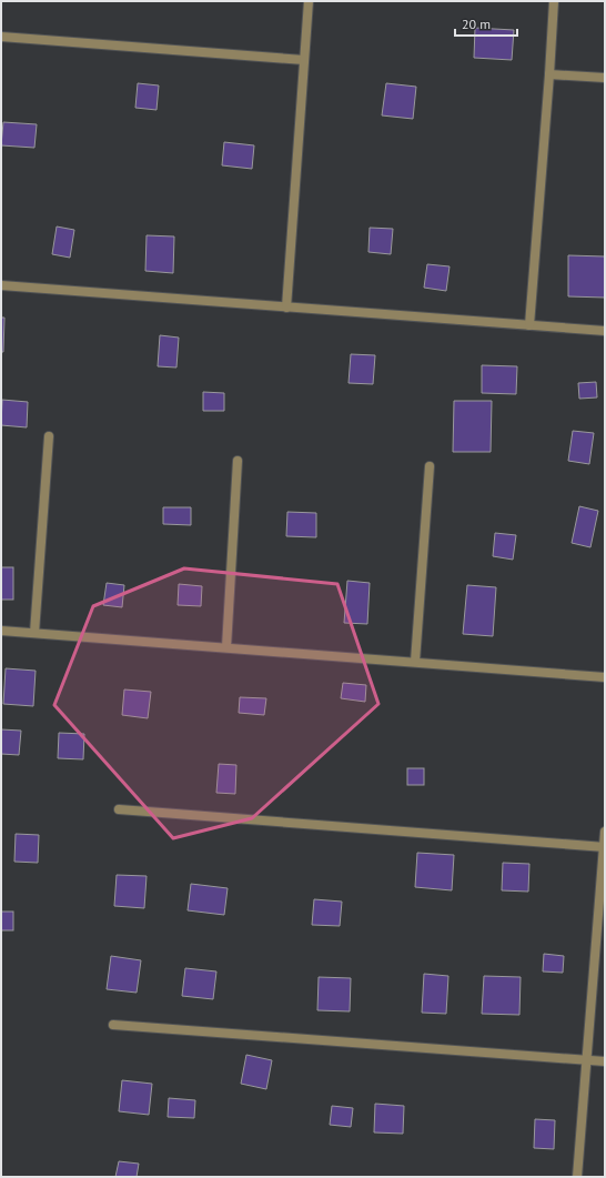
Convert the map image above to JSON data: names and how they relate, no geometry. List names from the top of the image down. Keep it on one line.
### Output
{"scale_bar":"20 m"}
